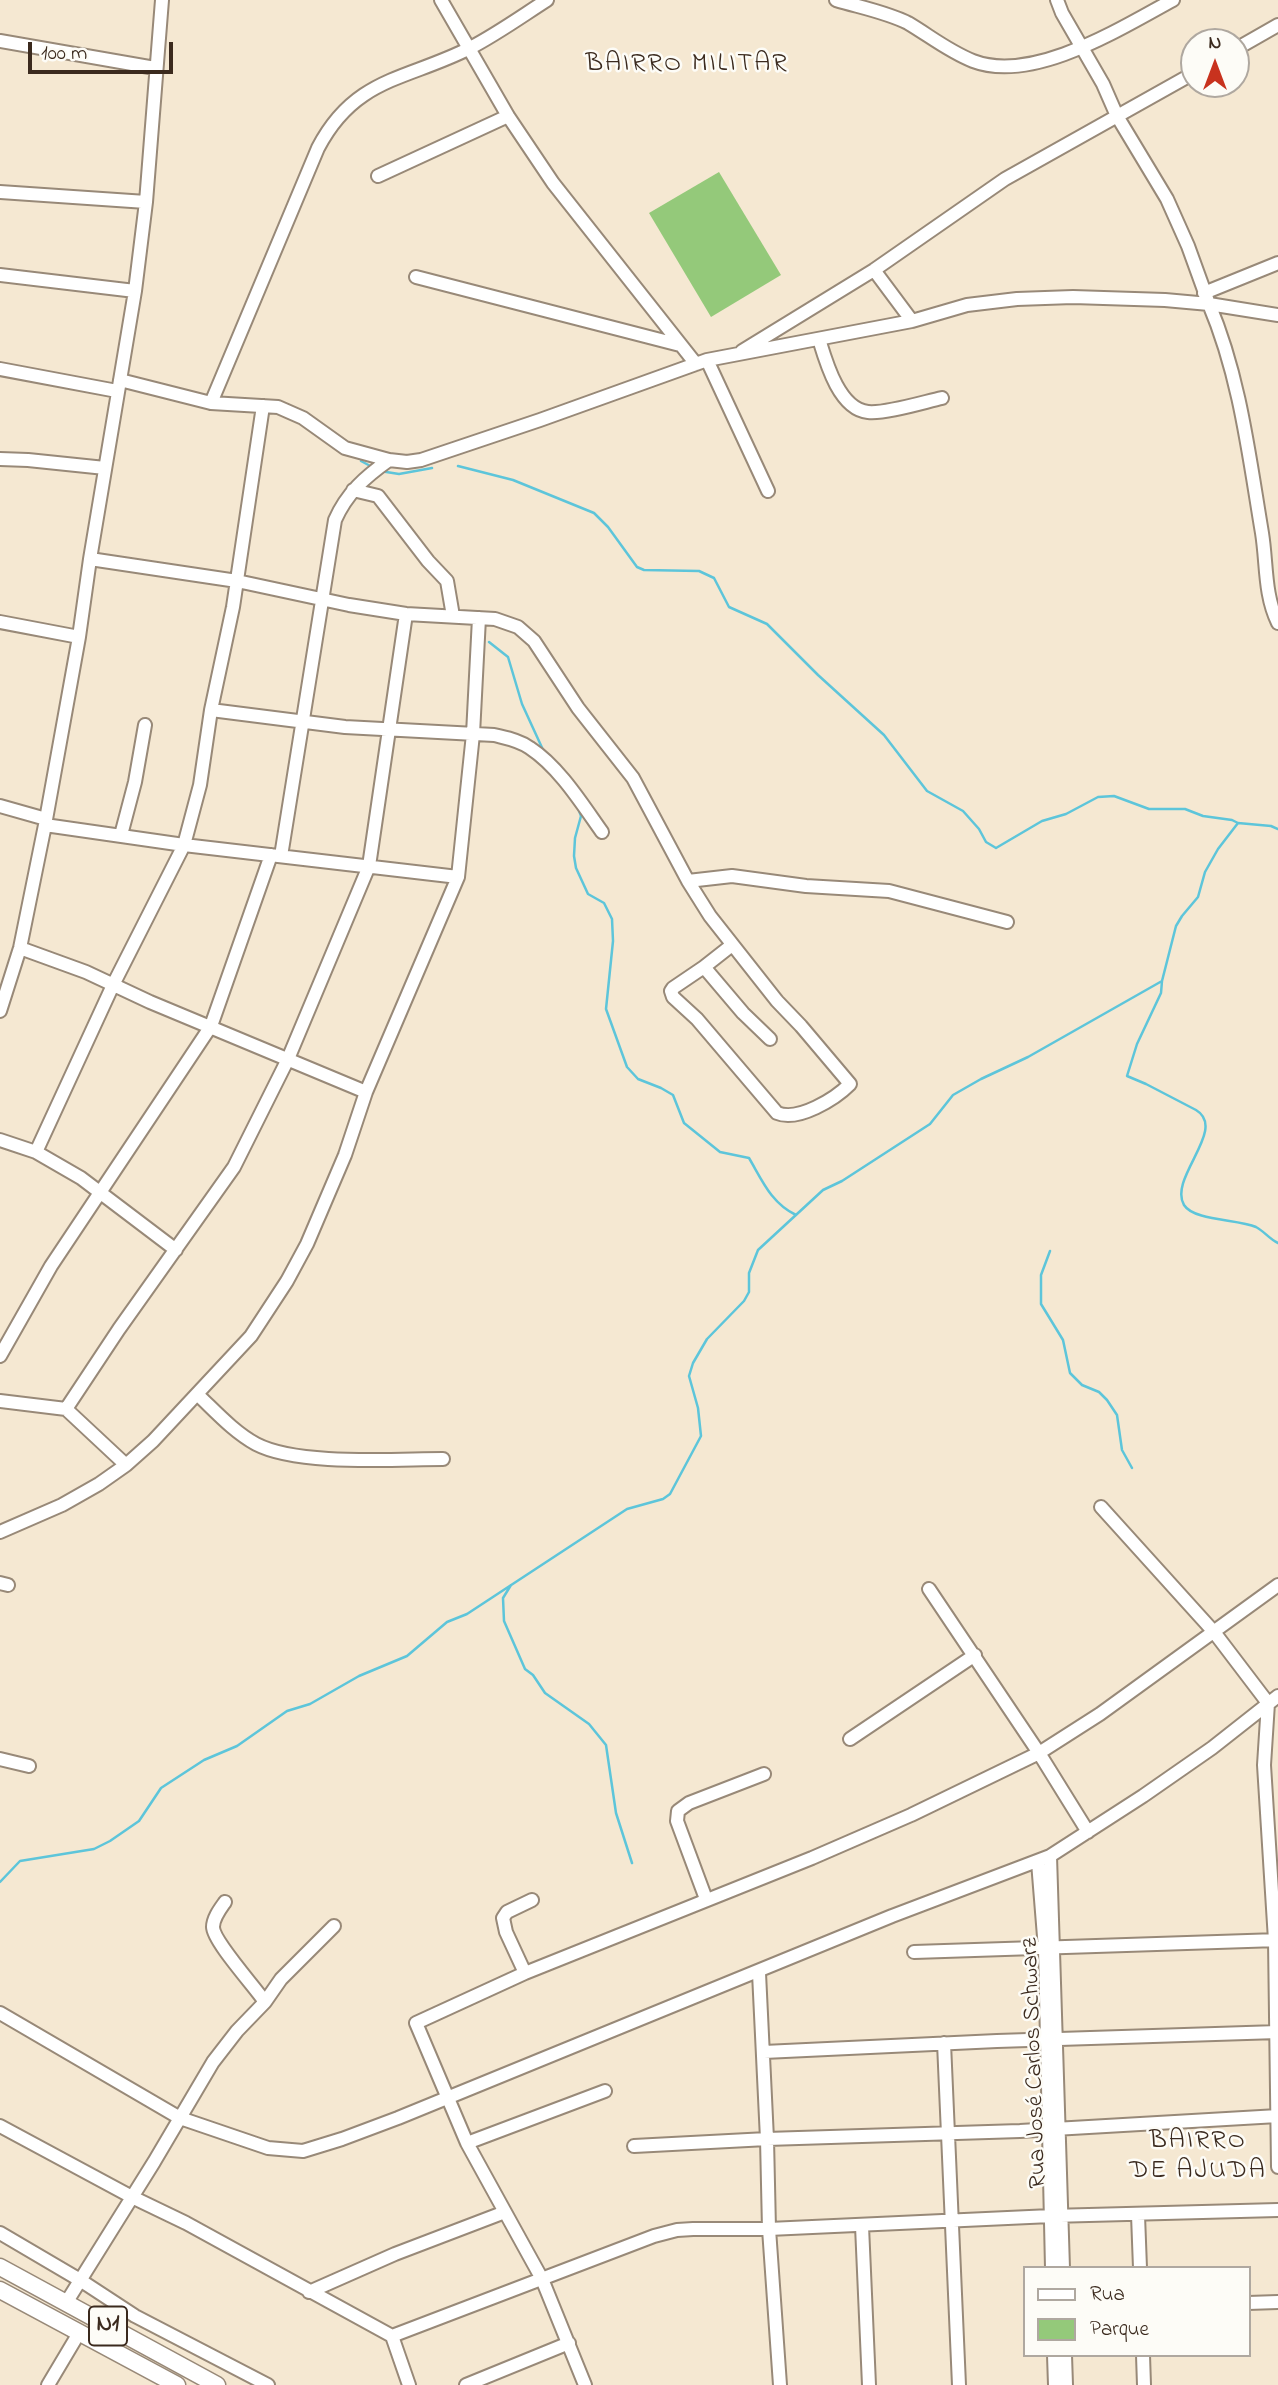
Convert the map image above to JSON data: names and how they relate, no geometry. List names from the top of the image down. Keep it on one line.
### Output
{"streets":{"main road":["N1"],"street":["Rua José Carlos Schwarz"]},"districts":["BAIRRO MILITAR","BAIRRO DE AJUDA"],"legend":["Rua","Parque"],"scale_bar":"100 m","north":"top"}
